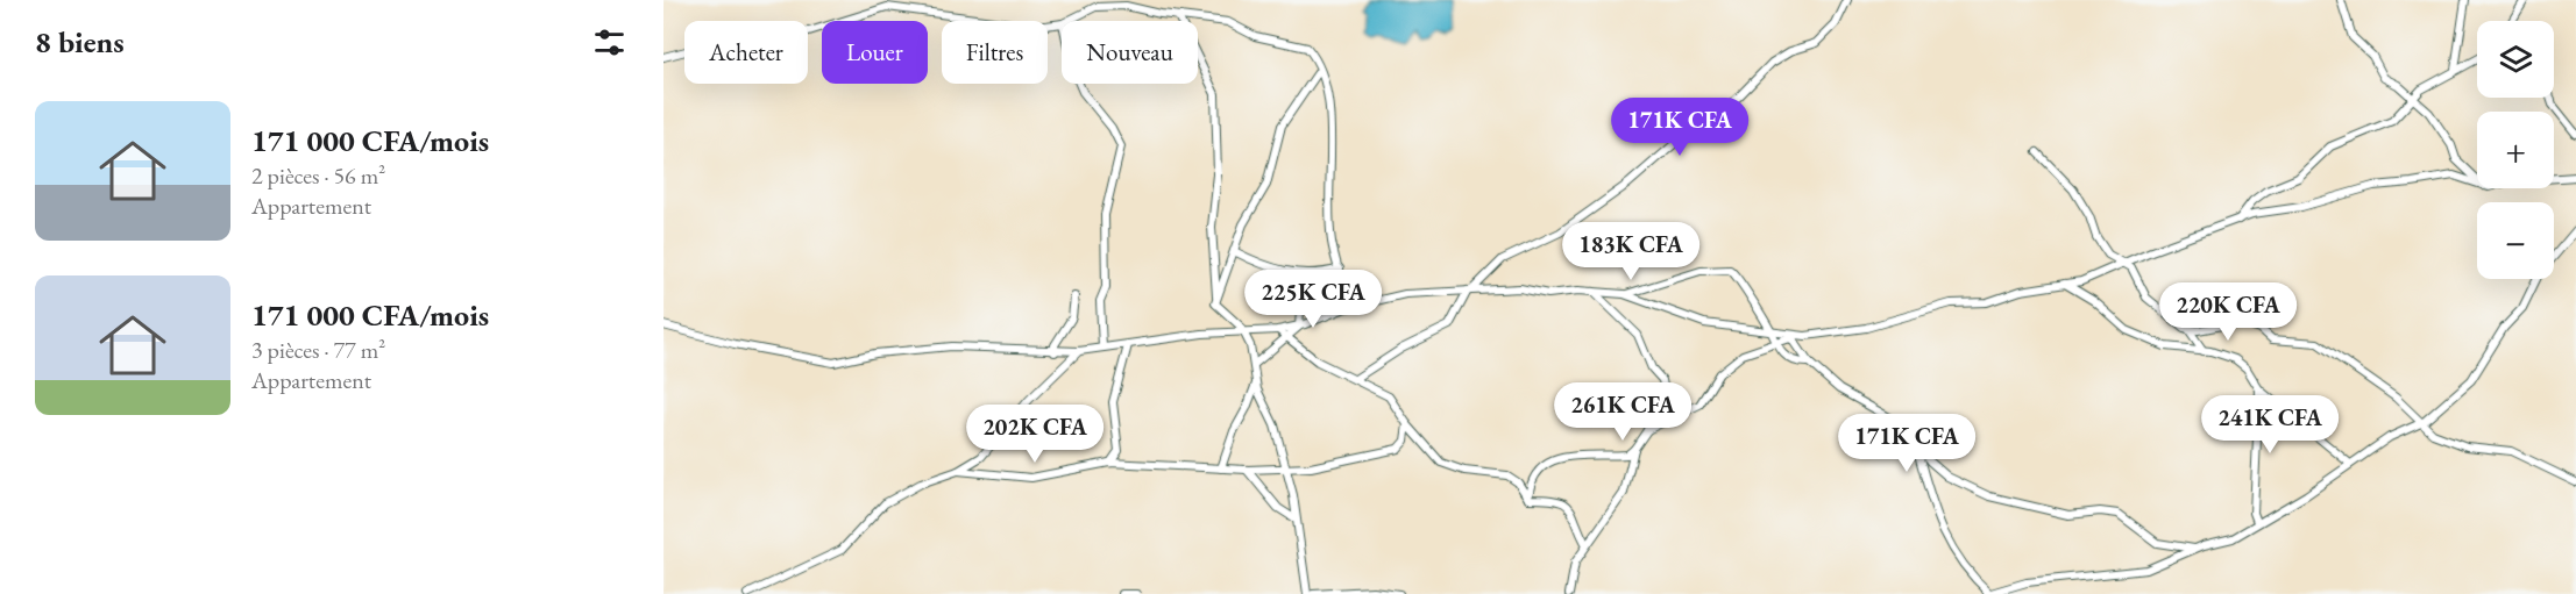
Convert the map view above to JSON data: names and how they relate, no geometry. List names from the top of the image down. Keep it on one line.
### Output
{"page":{"heading":"8 biens","map_buttons":["+","−"],"chip":["Acheter","Louer","Filtres","Nouveau"],"list":[{"name":"171 000 CFA/mois","note":"2 pièces · 56 m² · Appartement"},{"name":"171 000 CFA/mois","note":"3 pièces · 77 m² · Appartement"}],"price":["171K CFA","183K CFA","225K CFA","220K CFA","261K CFA","241K CFA","202K CFA","171K CFA"]}}
